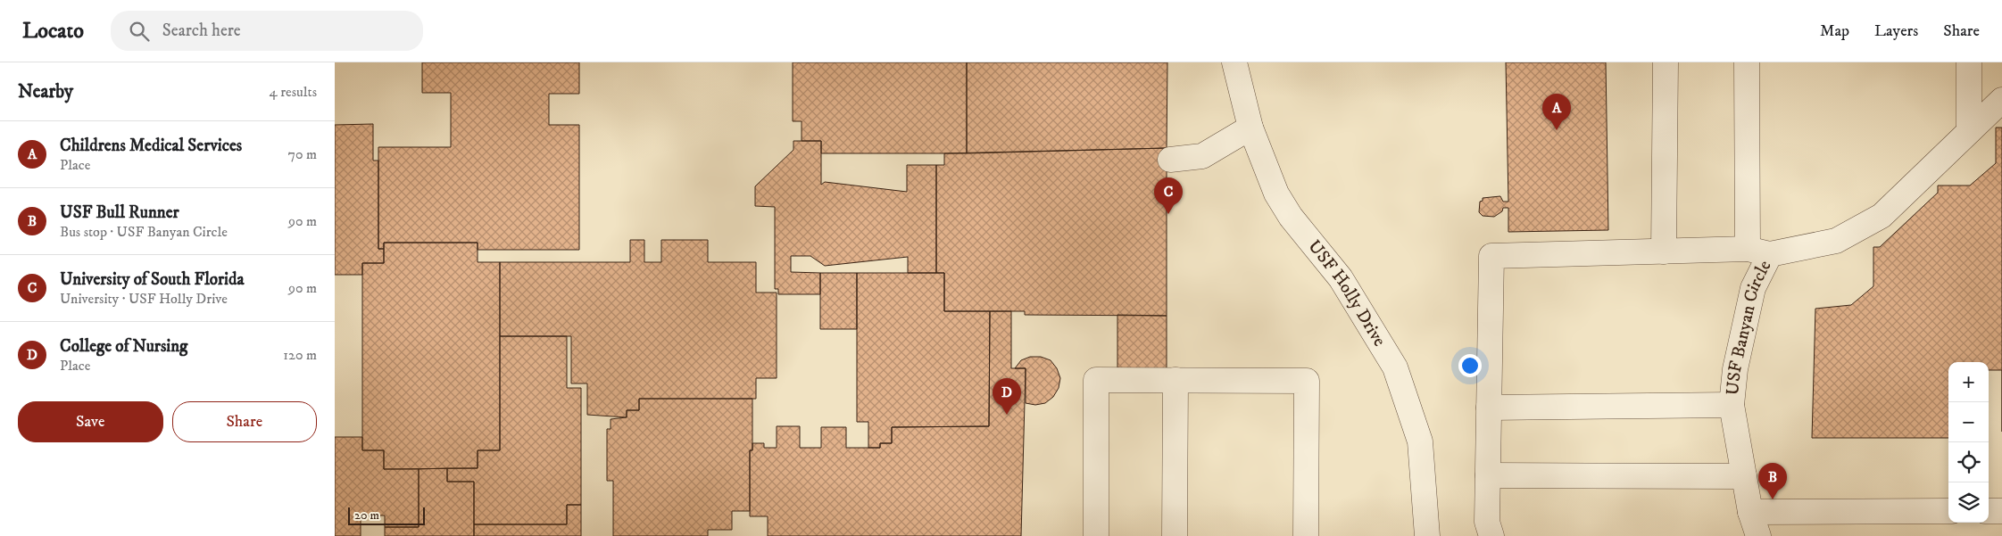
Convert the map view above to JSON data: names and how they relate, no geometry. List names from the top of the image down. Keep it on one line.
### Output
{"streets":{"street":["USF Holly Drive","USF Banyan Circle"]},"scale_bar":"20 m","page":{"header":"Locato","search":"Search here","nav":["Map","Layers","Share"],"heading":["Nearby","4 results"],"pins":["A","C","D","B"],"list":[{"mark":"A","name":"Childrens Medical Services","note":"Place","value":"70 m"},{"mark":"B","name":"USF Bull Runner","note":"Bus stop · USF Banyan Circle","value":"90 m"},{"mark":"C","name":"University of South Florida","note":"University · USF Holly Drive","value":"90 m"},{"mark":"D","name":"College of Nursing","note":"Place","value":"120 m"}],"map_buttons":["+","−"],"buttons":["Save","Share"],"scale":"20 m"}}
